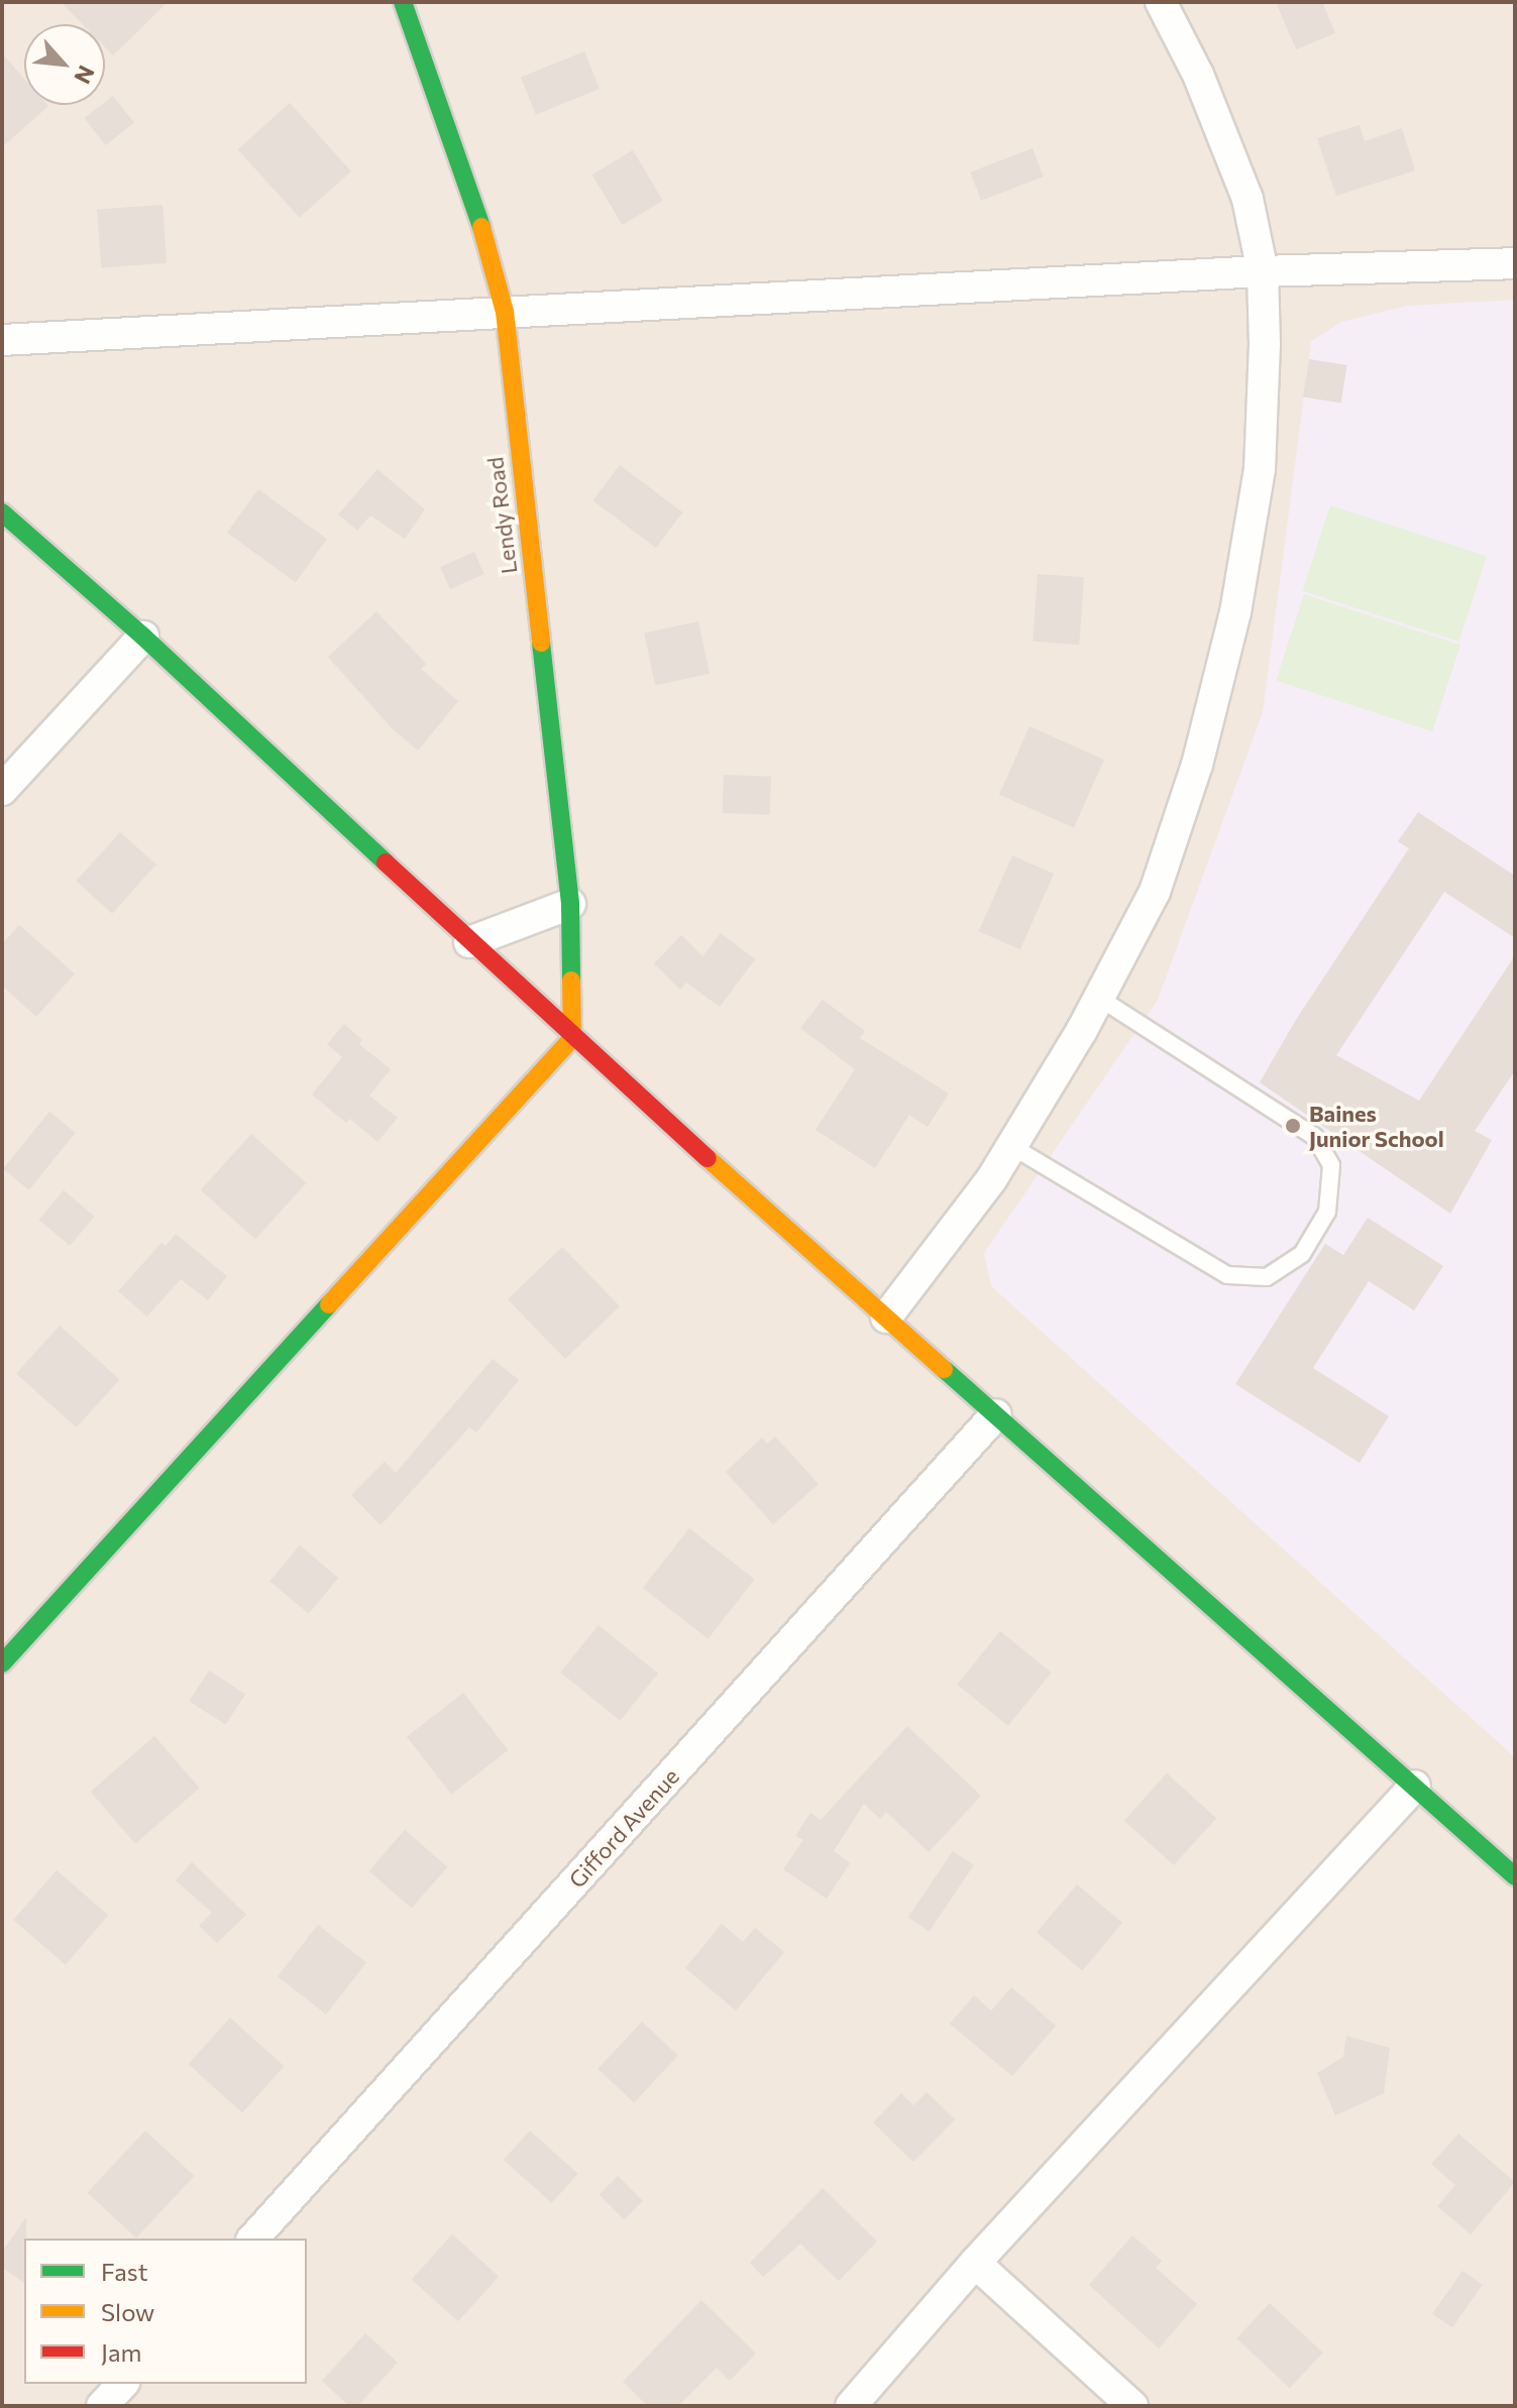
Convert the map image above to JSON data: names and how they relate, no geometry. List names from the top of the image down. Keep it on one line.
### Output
{"streets":{"street":["Lendy Road","Gifford Avenue"]},"places":["Baines Junior School"],"legend":["Fast","Slow","Jam"],"north":"bottom right"}
